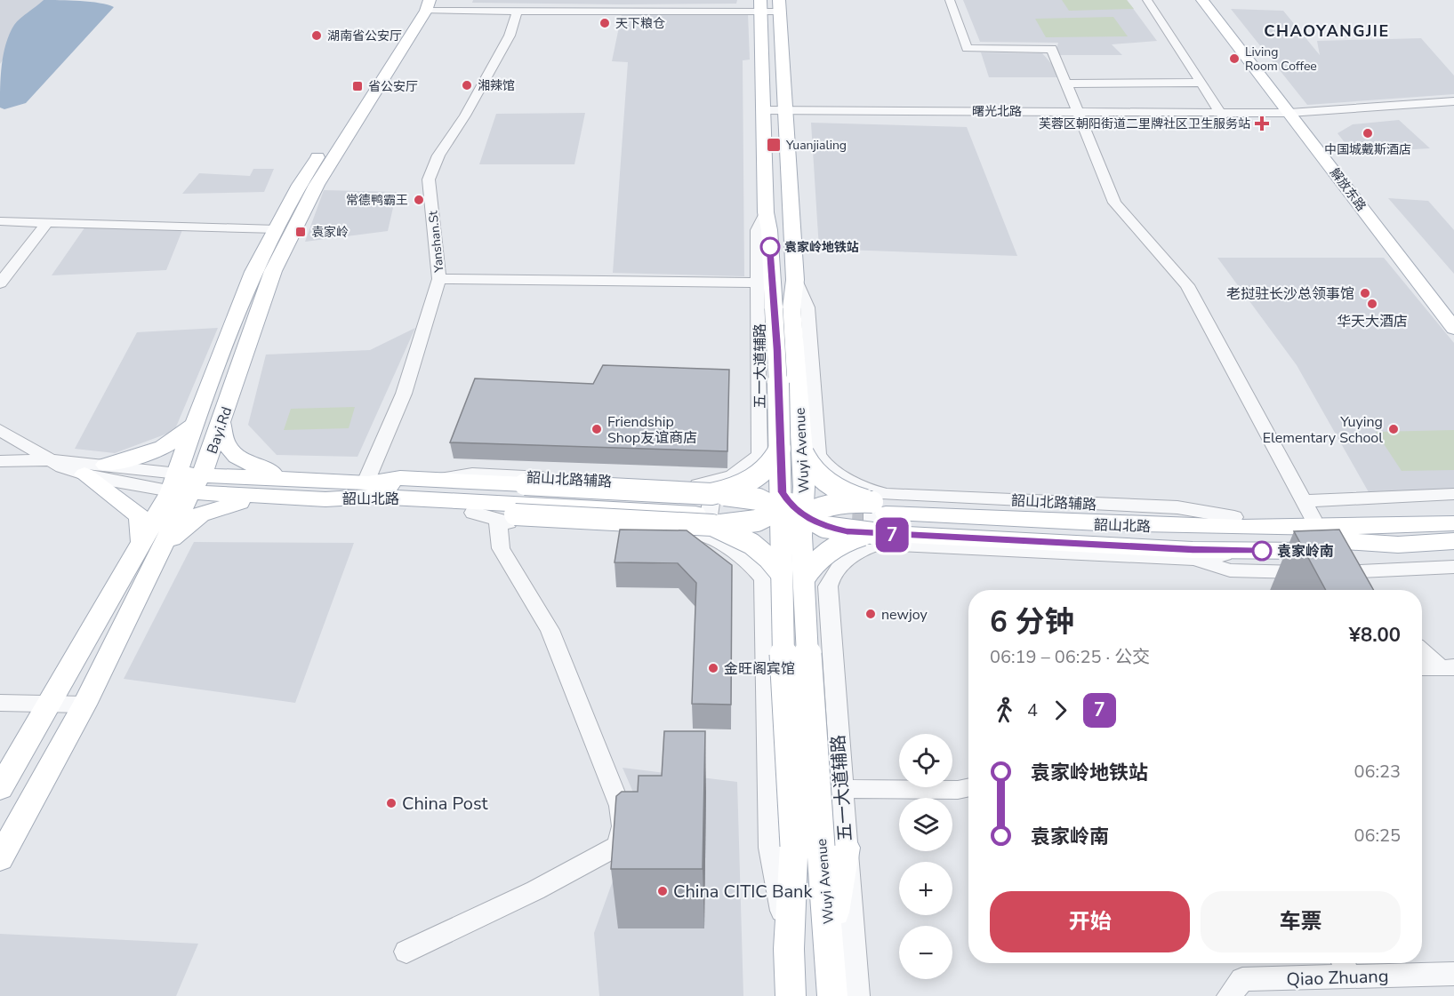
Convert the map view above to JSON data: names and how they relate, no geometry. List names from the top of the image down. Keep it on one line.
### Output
{"streets":{"main road":["解放东路","Bayi.Rd","Wuyi Avenue","韶山北路"],"street":["曙光北路","Yanshan.St","五一大道辅路","韶山北路辅路","Qiao Zhuang"]},"crossings":[["曙光北路","解放东路"],["曙光北路","Wuyi Avenue"],["Yanshan.St","韶山北路"],["五一大道辅路","Wuyi Avenue"],["Bayi.Rd","韶山北路"],["韶山北路辅路","韶山北路"]],"districts":["CHAOYANGJIE"],"places":{"other":["天下粮仓","湖南省公安厅","Living Room Coffee","湘辣馆","中国城戴斯酒店","常德鸭霸王","袁家岭地铁站","老挝驻长沙总领事馆","华天大酒店","Friendship Shop友谊商店","Yuying Elementary School","袁家岭南","newjoy","金旺阁宾馆","China Post","China CITIC Bank"],"transit":["省公安厅","Yuanjialing","袁家岭"],"health":["芙蓉区朝阳街道二里牌社区卫生服务站"]},"lines":["bus line 7"],"page":{"on_map":"7","heading":["6 分钟","06:19 – 06:25 · 公交","¥8.00"],"legs":["4","7"],"map_buttons":["+","−"],"list":[{"name":"袁家岭地铁站","value":"06:23"},{"name":"袁家岭南","value":"06:25"}],"buttons":["开始","车票"]}}
